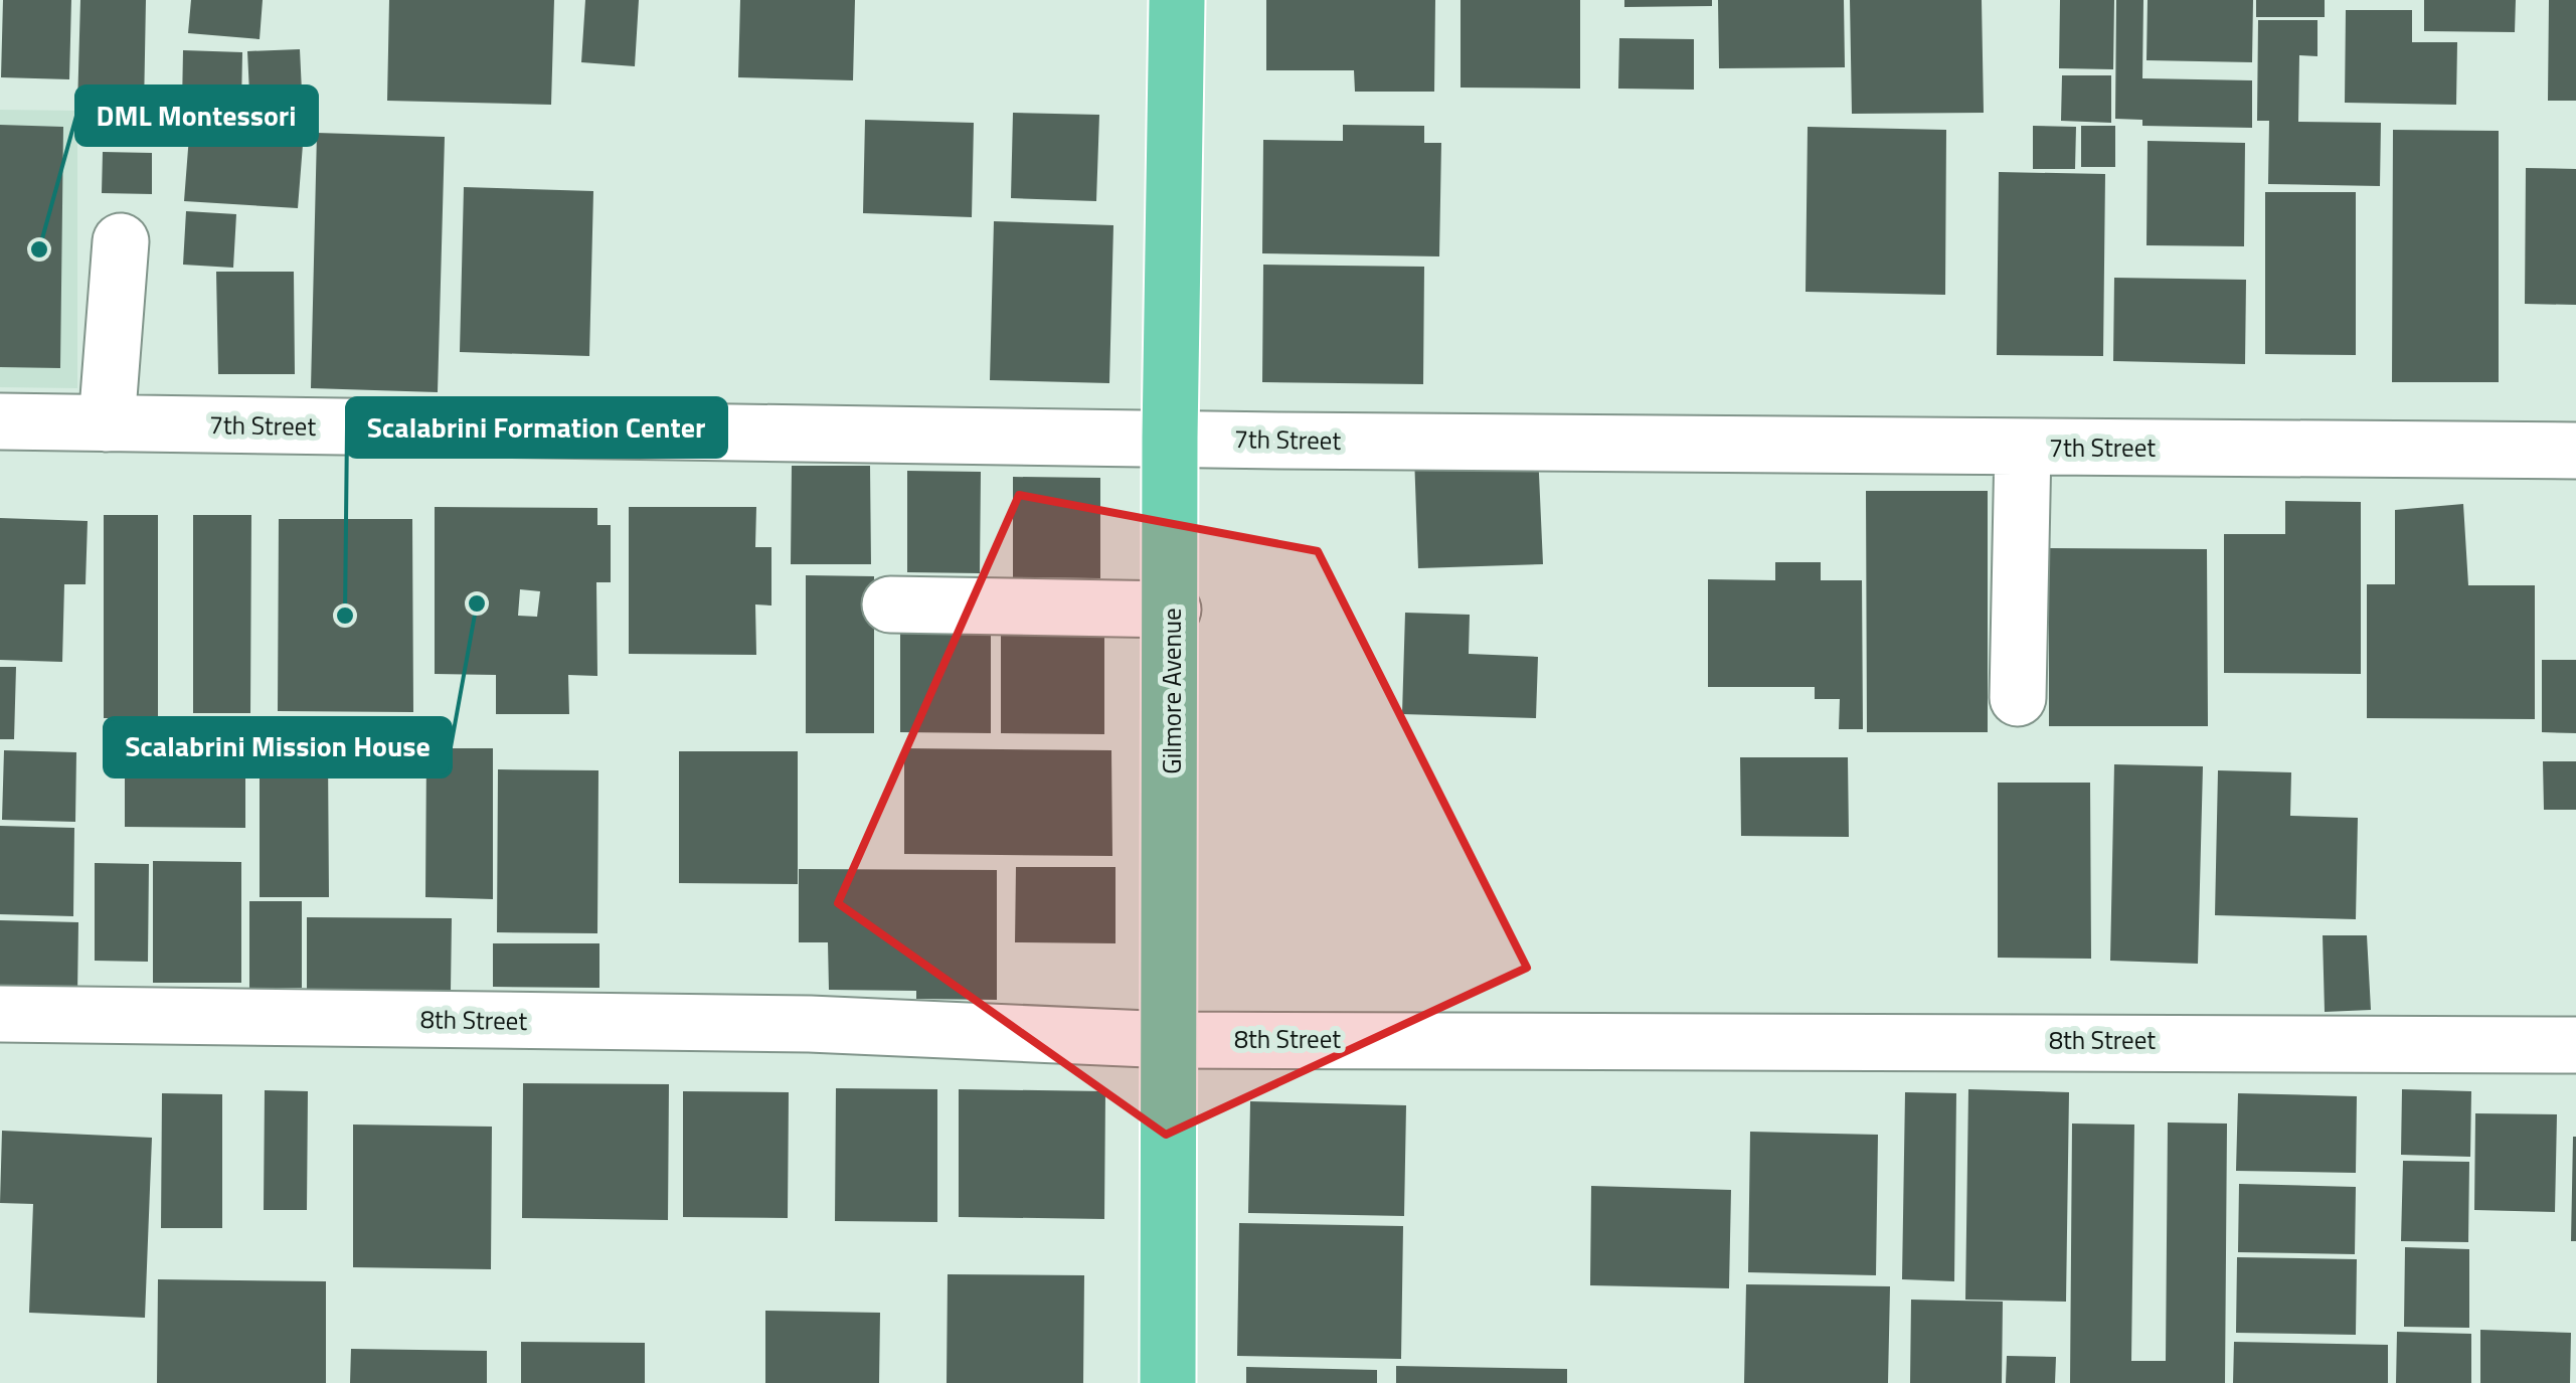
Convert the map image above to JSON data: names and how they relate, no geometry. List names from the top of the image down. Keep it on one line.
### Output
{"streets":{"main road":["Gilmore Avenue"],"street":["7th Street","8th Street"]},"crossings":[["7th Street","Gilmore Avenue"],["Gilmore Avenue","8th Street"]],"places":["DML Montessori","Scalabrini Mission House","Scalabrini Formation Center"]}
